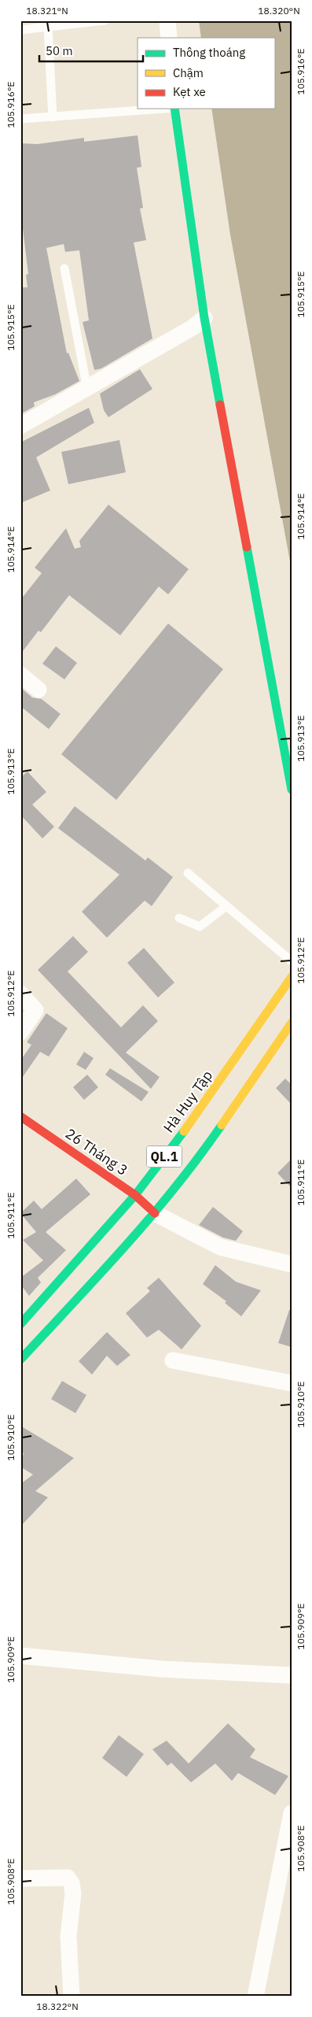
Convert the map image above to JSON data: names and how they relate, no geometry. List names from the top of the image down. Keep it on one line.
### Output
{"streets":{"main road":["Hà Huy Tập","26 Tháng 3","QL.1"]},"crossings":[["Hà Huy Tập","26 Tháng 3"],["26 Tháng 3","QL.1"]],"legend":["Thông thoáng","Chậm","Kẹt xe"],"scale_bar":"50 m","coordinates":["18.321°N","18.320°N","105.916°E","105.915°E","105.914°E","105.913°E","105.912°E","105.911°E","105.910°E","105.909°E","105.908°E","18.322°N"]}
